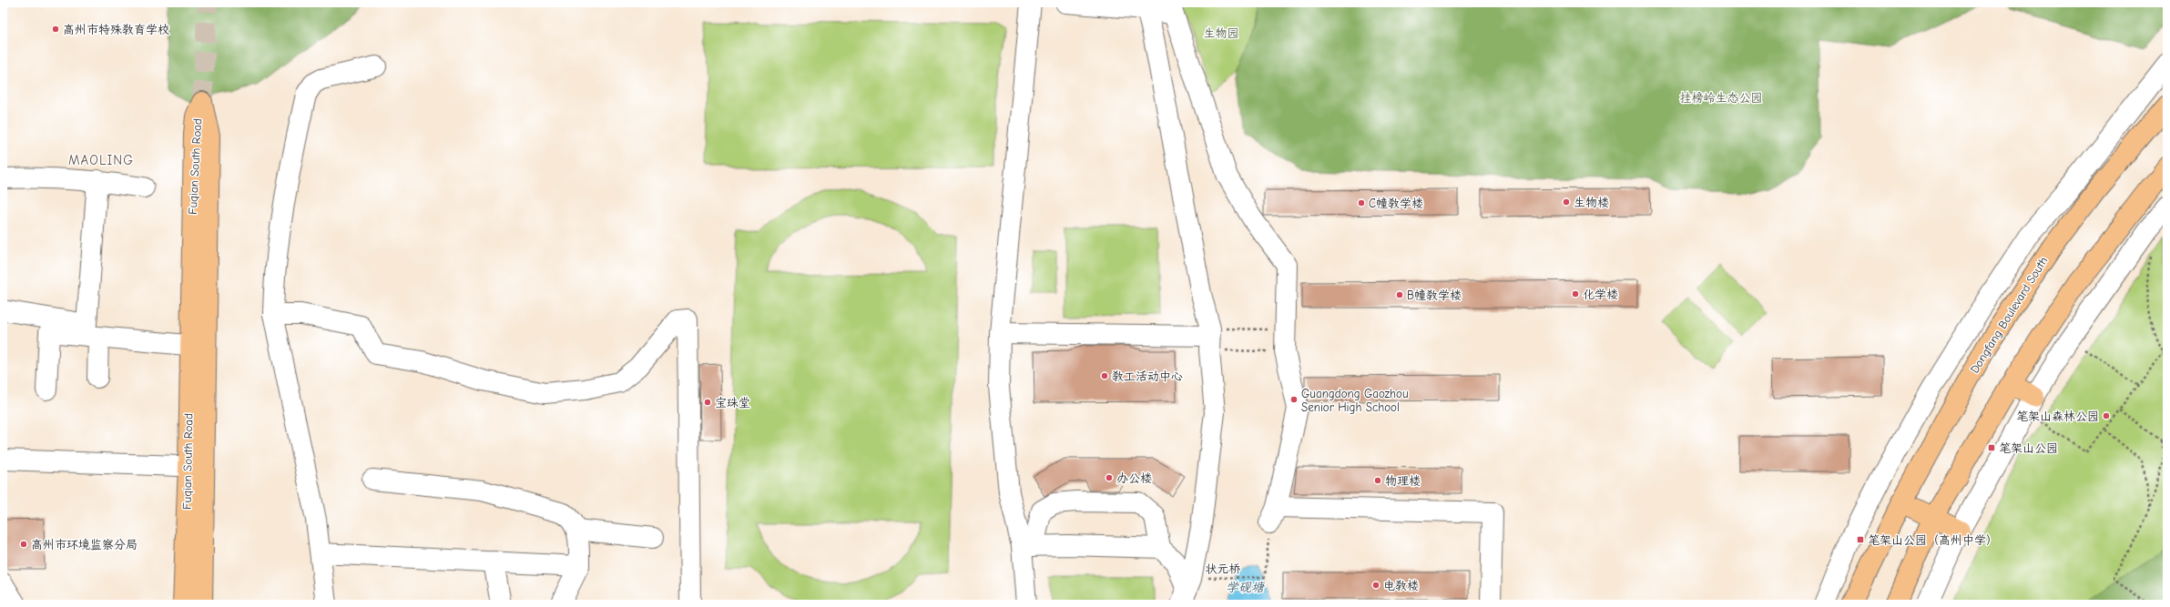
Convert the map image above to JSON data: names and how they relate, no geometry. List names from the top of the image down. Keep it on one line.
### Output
{"streets":{"main road":["Fuqian South Road","Dongfang Boulevard South"],"path":["状元桥"]},"districts":["MAOLING"],"water":["学砚塘"],"parks":["生物园","挂榜岭生态公园"],"places":{"other":["高州市特殊教育学校","生物楼","C幢教学楼","化学楼","B幢教学楼","教工活动中心","Guangdong Gaozhou Senior High School","宝珠堂","笔架山森林公园","办公楼","物理楼","高州市环境监察分局","电教楼"],"transit":["笔架山公园","笔架山公园（高州中学）"]}}
